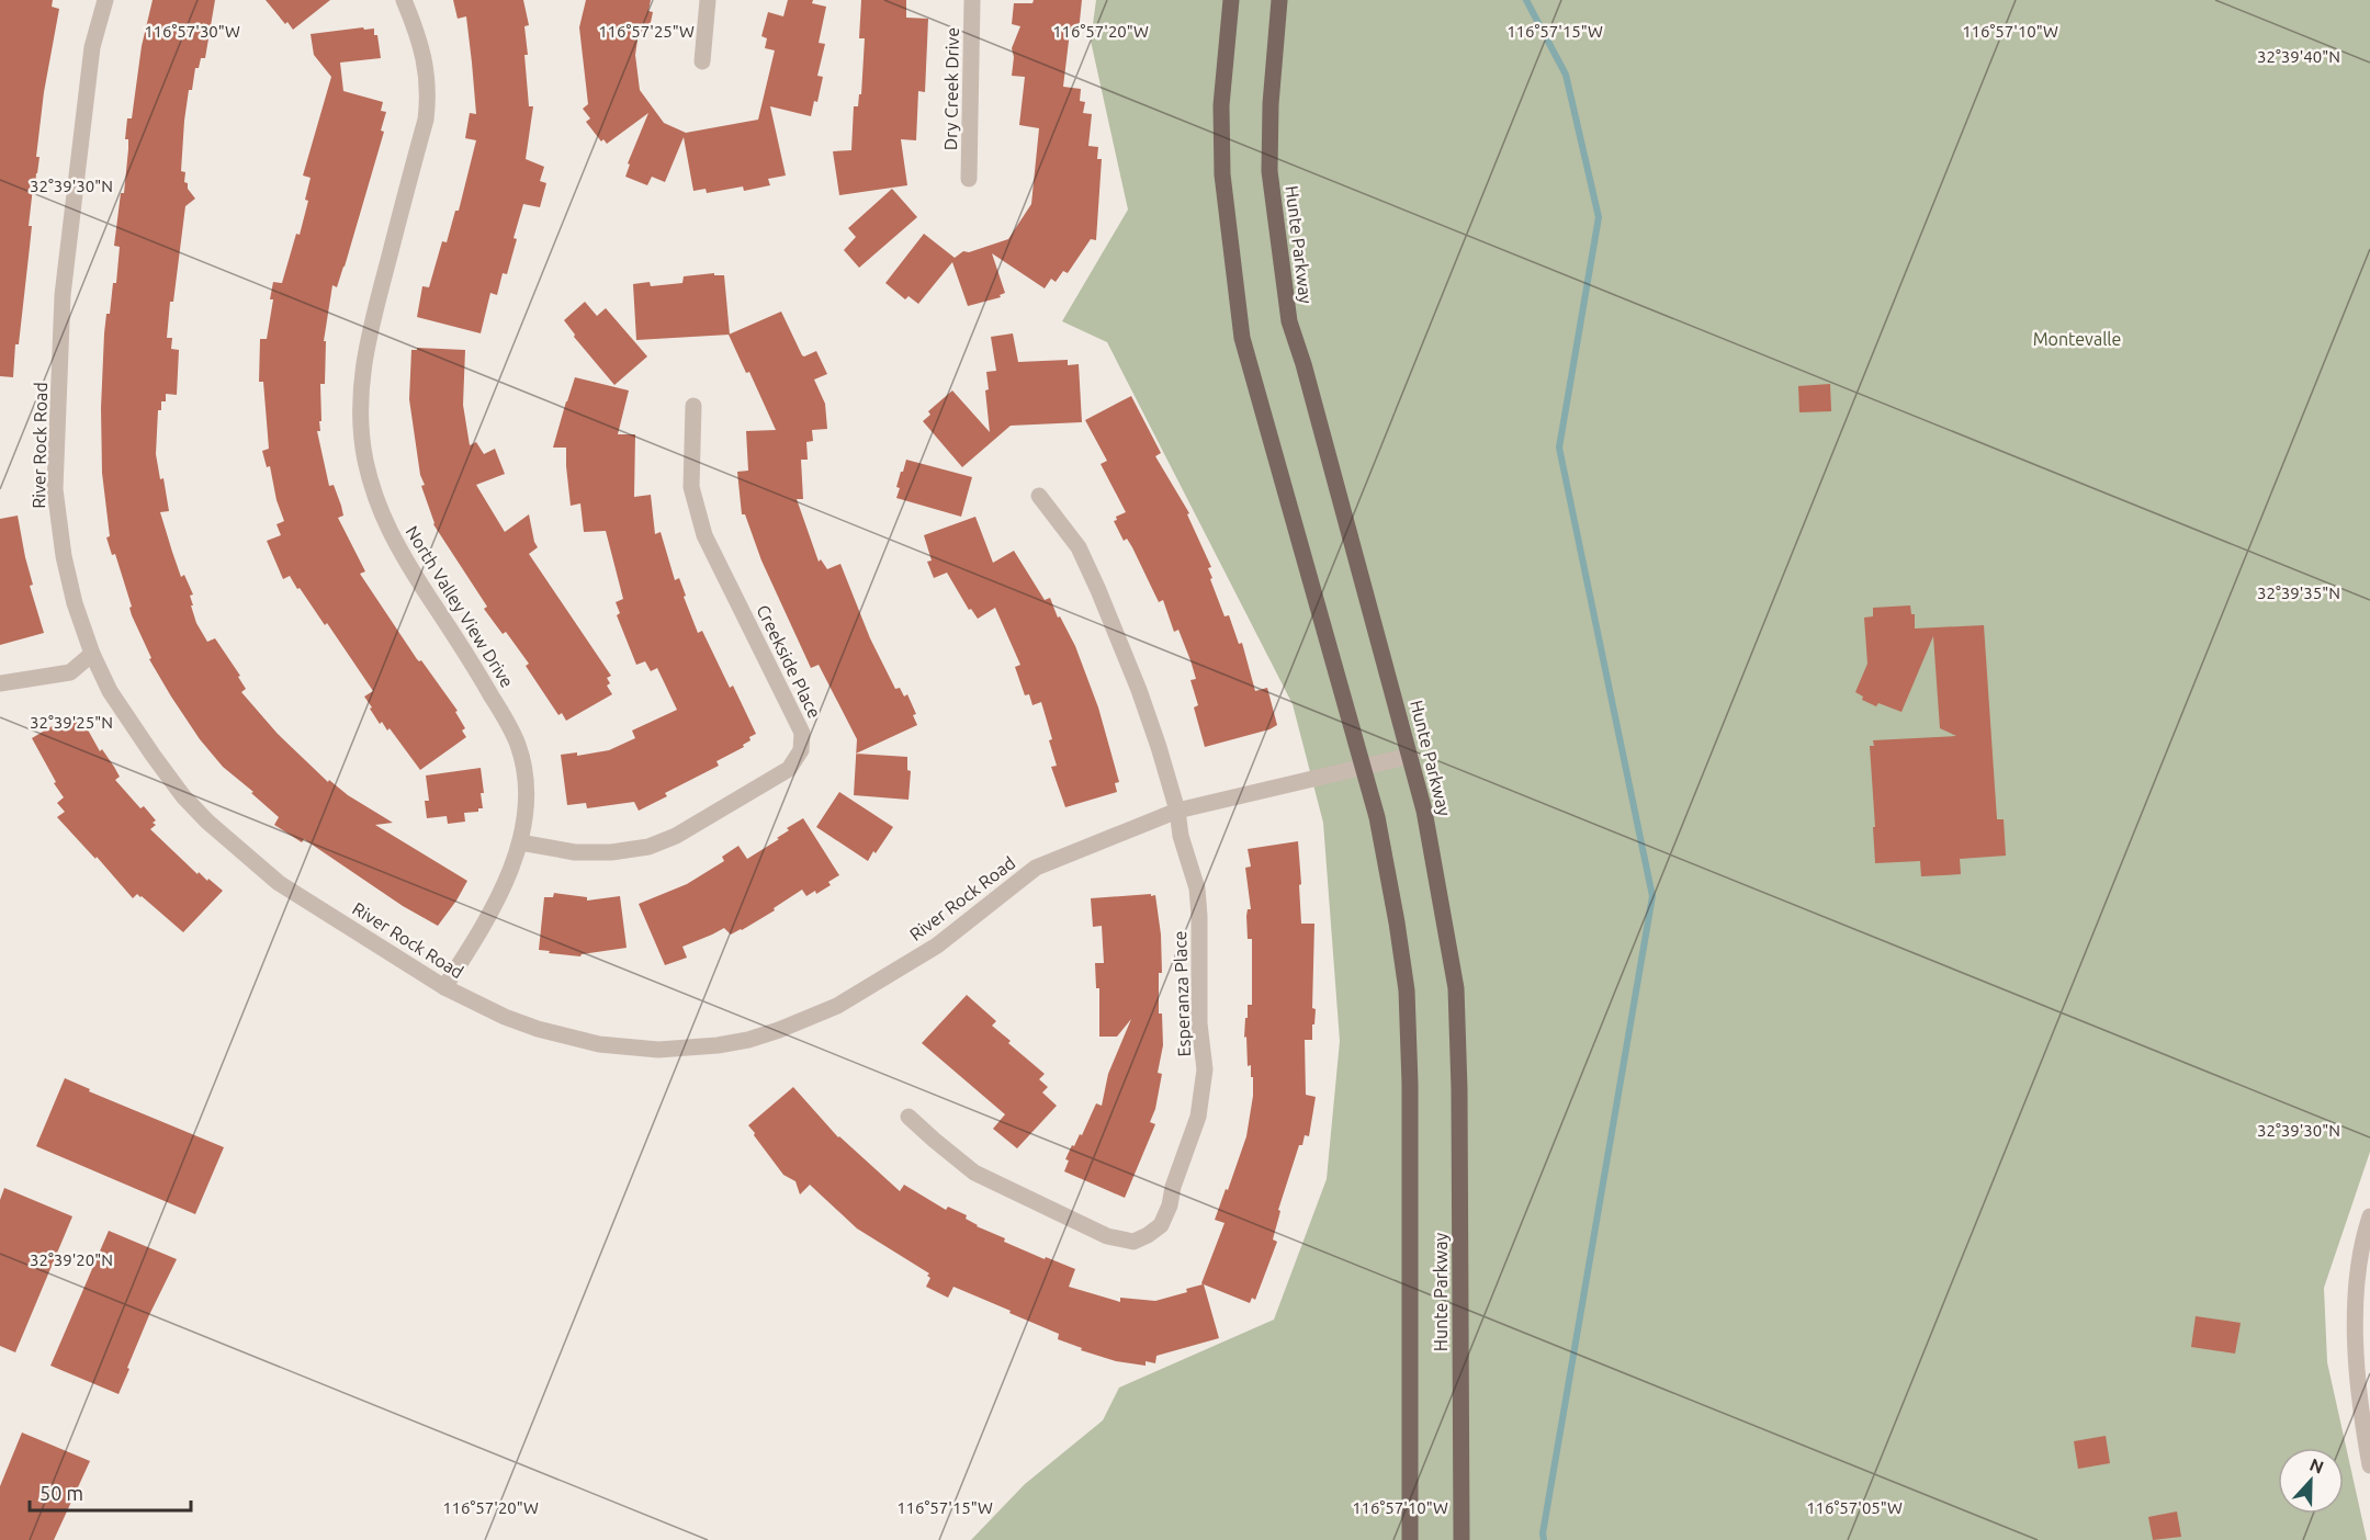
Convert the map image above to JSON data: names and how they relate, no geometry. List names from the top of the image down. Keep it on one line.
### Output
{"streets":{"main road":["Hunte Parkway"],"street":["Dry Creek Drive","River Rock Road","North Valley View Drive","Creekside Place","Esperanza Place"]},"crossings":[["Hunte Parkway","River Rock Road"],["River Rock Road","North Valley View Drive"],["River Rock Road","Esperanza Place"],["North Valley View Drive","Creekside Place"]],"parks":["Montevalle"],"scale_bar":"50 m","north":"top","coordinates":["116°57'30\"W","116°57'25\"W","116°57'20\"W","116°57'15\"W","116°57'10\"W","32°39'40\"N","32°39'30\"N","32°39'35\"N","32°39'25\"N","32°39'20\"N","116°57'05\"W"]}
